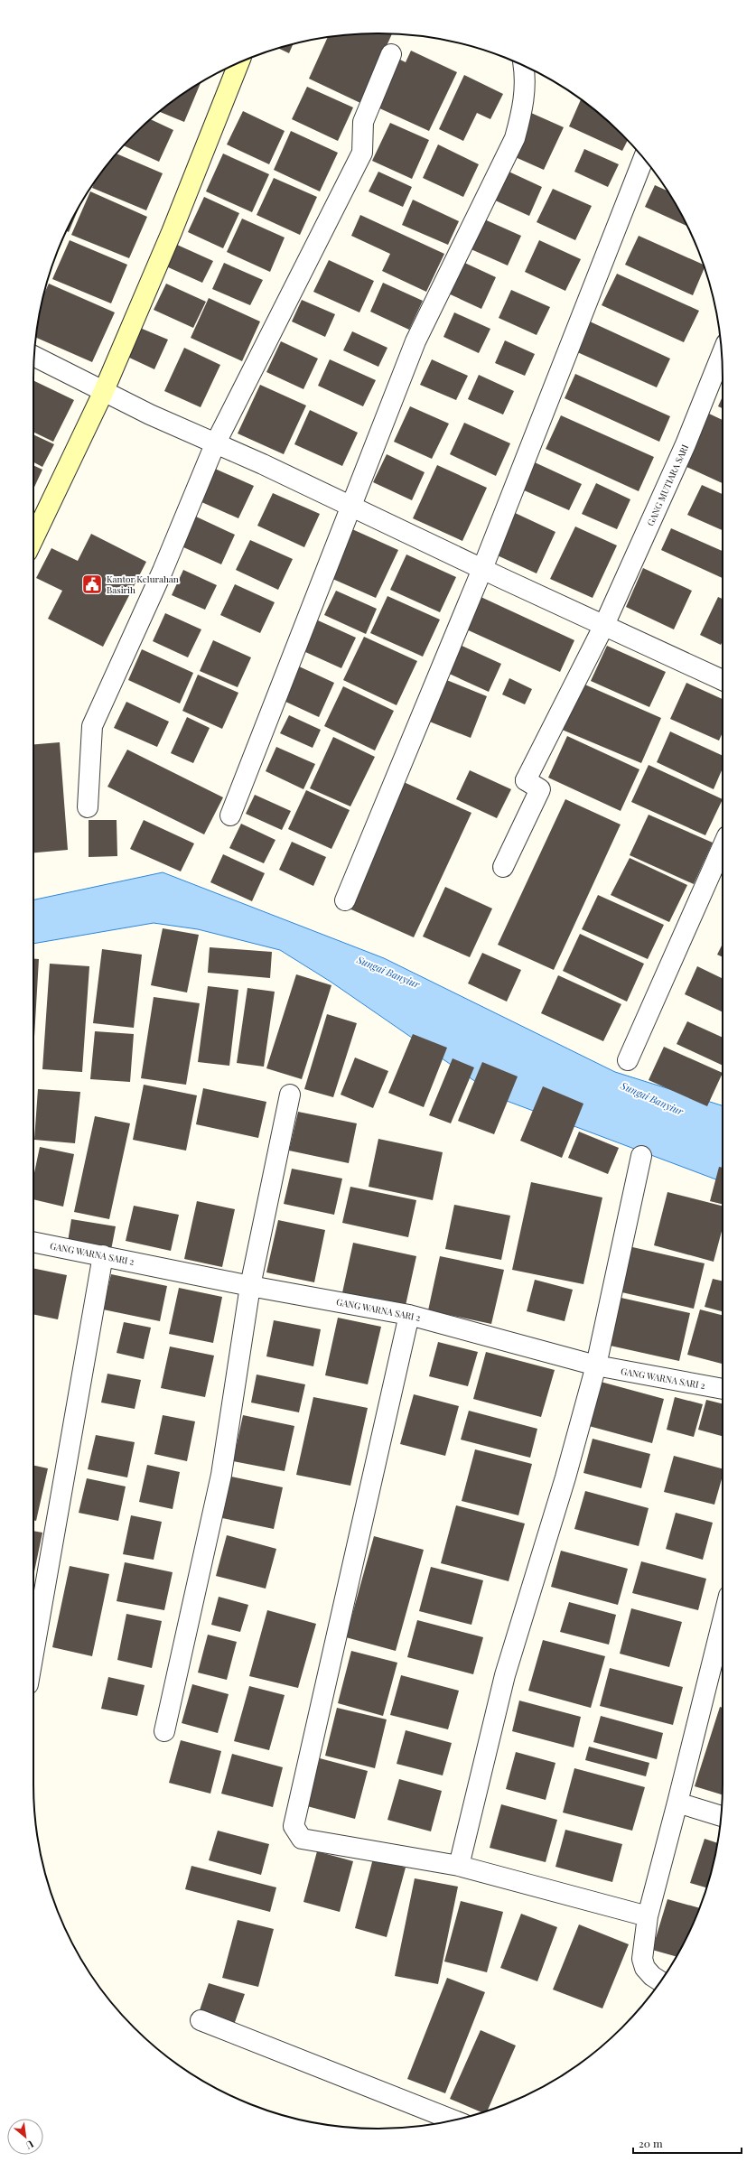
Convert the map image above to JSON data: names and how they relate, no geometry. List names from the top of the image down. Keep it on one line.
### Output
{"streets":{"street":["GANG MUTIARA SARI","GANG WARNA SARI 2"]},"water":["Sungai Banyiur"],"places":{"public building":["Kantor Kelurahan Basirih"]},"scale_bar":"20 m","north":"bottom right"}
